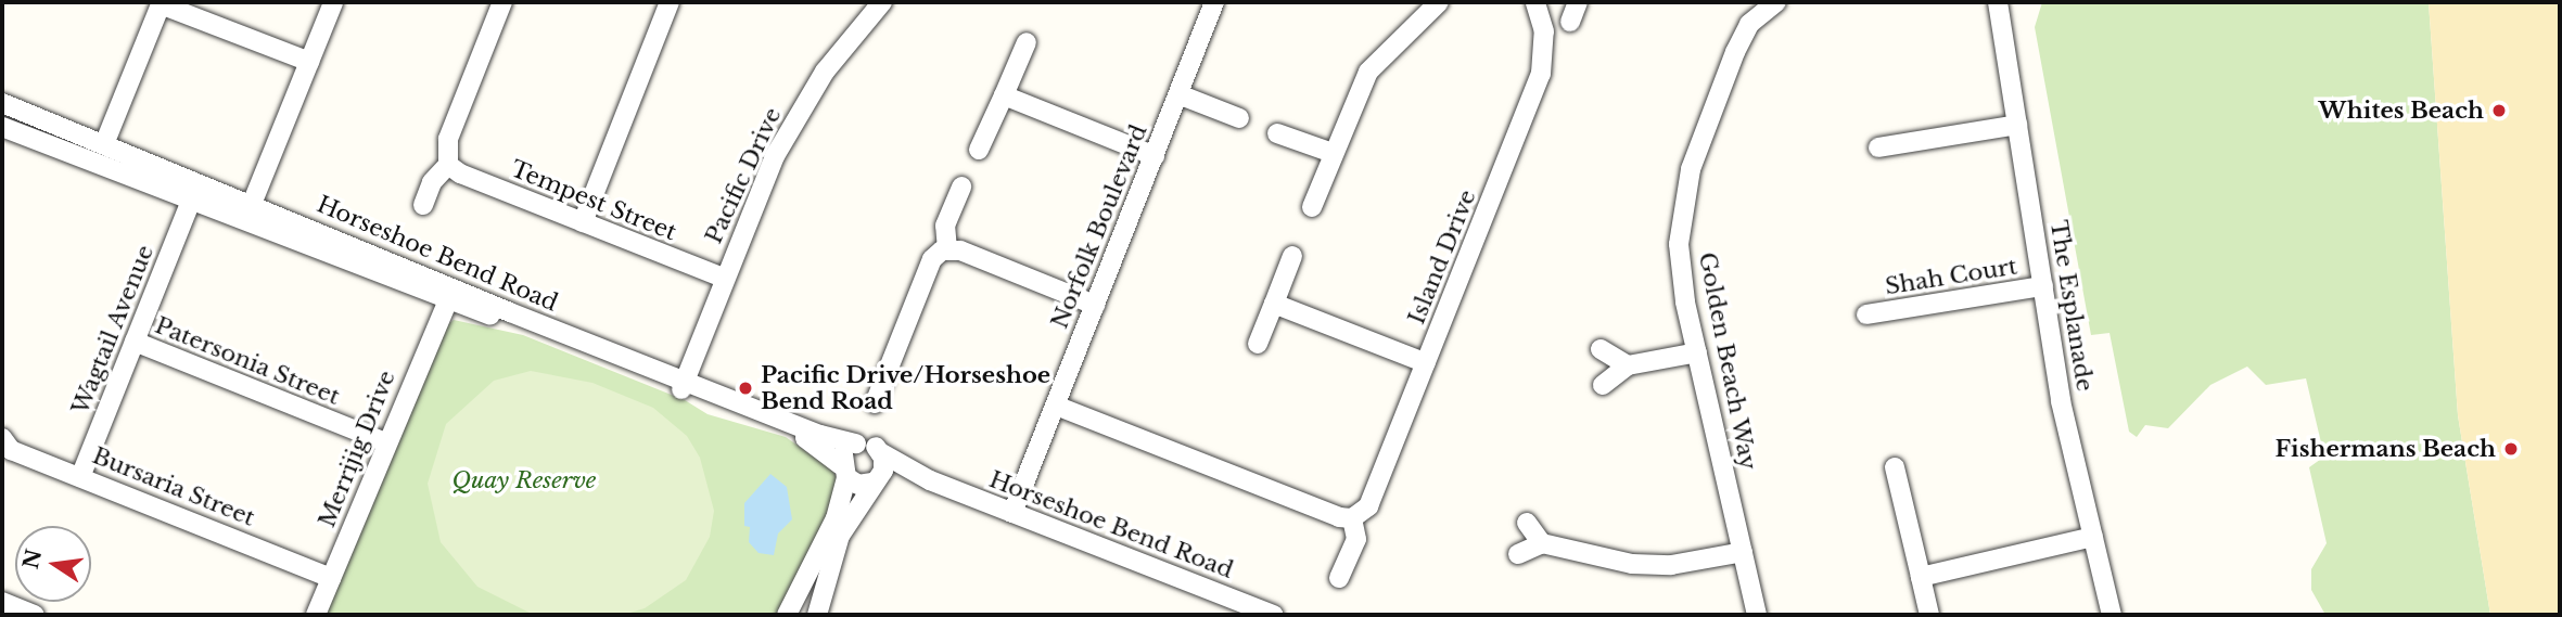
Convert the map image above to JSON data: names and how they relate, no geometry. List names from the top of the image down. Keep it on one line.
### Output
{"streets":{"street":["Pacific Drive","Tempest Street","Norfolk Boulevard","Horseshoe Bend Road","Island Drive","Shah Court","The Esplanade","Wagtail Avenue","Patersonia Street","Golden Beach Way","Merrijig Drive","Bursaria Street"]},"crossings":[["Pacific Drive","Tempest Street"],["Pacific Drive","Horseshoe Bend Road"],["Norfolk Boulevard","Horseshoe Bend Road"],["Horseshoe Bend Road","Wagtail Avenue"],["Horseshoe Bend Road","Merrijig Drive"],["Shah Court","The Esplanade"],["Wagtail Avenue","Patersonia Street"],["Wagtail Avenue","Bursaria Street"],["Patersonia Street","Merrijig Drive"],["Merrijig Drive","Bursaria Street"]],"parks":["Quay Reserve"],"places":["Whites Beach","Pacific Drive/Horseshoe Bend Road","Fishermans Beach"],"north":"left"}
